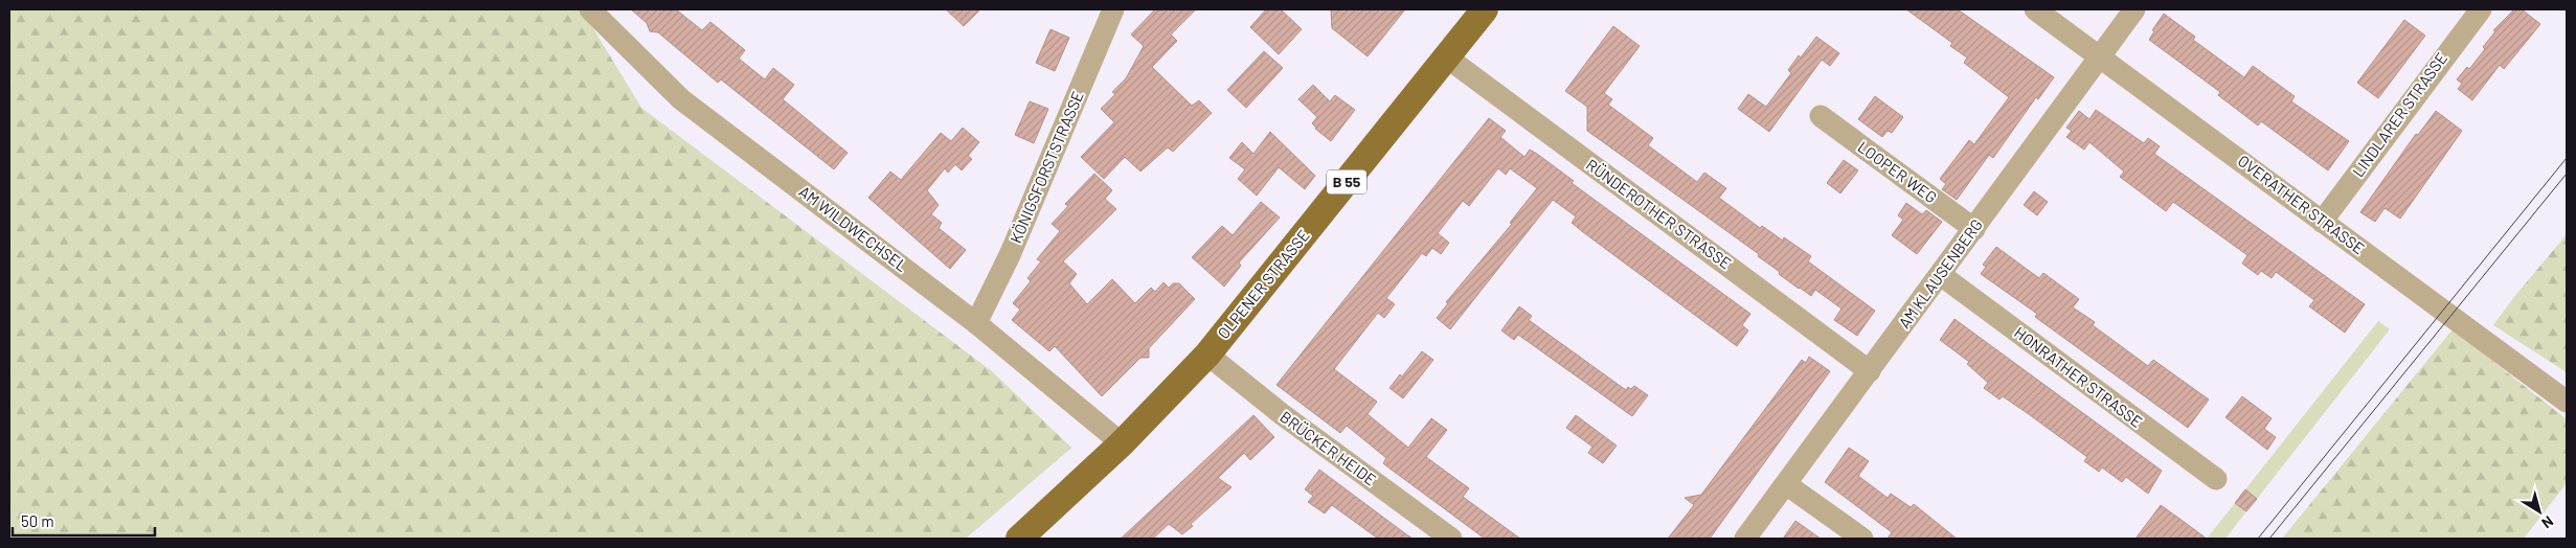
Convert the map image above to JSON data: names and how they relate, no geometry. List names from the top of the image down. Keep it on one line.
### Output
{"streets":{"main road":["B 55","OLPENER STRASSE"],"street":["LINDLARER STRASSE","KÖNIGSFORSTSTRASSE","LOOPER WEG","OVERATHER STRASSE","RÜNDEROTHER STRASSE","AM WILDWECHSEL","AM KLAUSENBERG","HONRATHER STRASSE","BRÜCKER HEIDE"]},"crossings":[["LINDLARER STRASSE","OVERATHER STRASSE"],["KÖNIGSFORSTSTRASSE","AM WILDWECHSEL"],["LOOPER WEG","AM KLAUSENBERG"],["OVERATHER STRASSE","AM KLAUSENBERG"],["RÜNDEROTHER STRASSE","AM KLAUSENBERG"],["RÜNDEROTHER STRASSE","OLPENER STRASSE"],["AM WILDWECHSEL","OLPENER STRASSE"],["AM KLAUSENBERG","HONRATHER STRASSE"],["OLPENER STRASSE","BRÜCKER HEIDE"]],"scale_bar":"50 m","north":"bottom right"}
